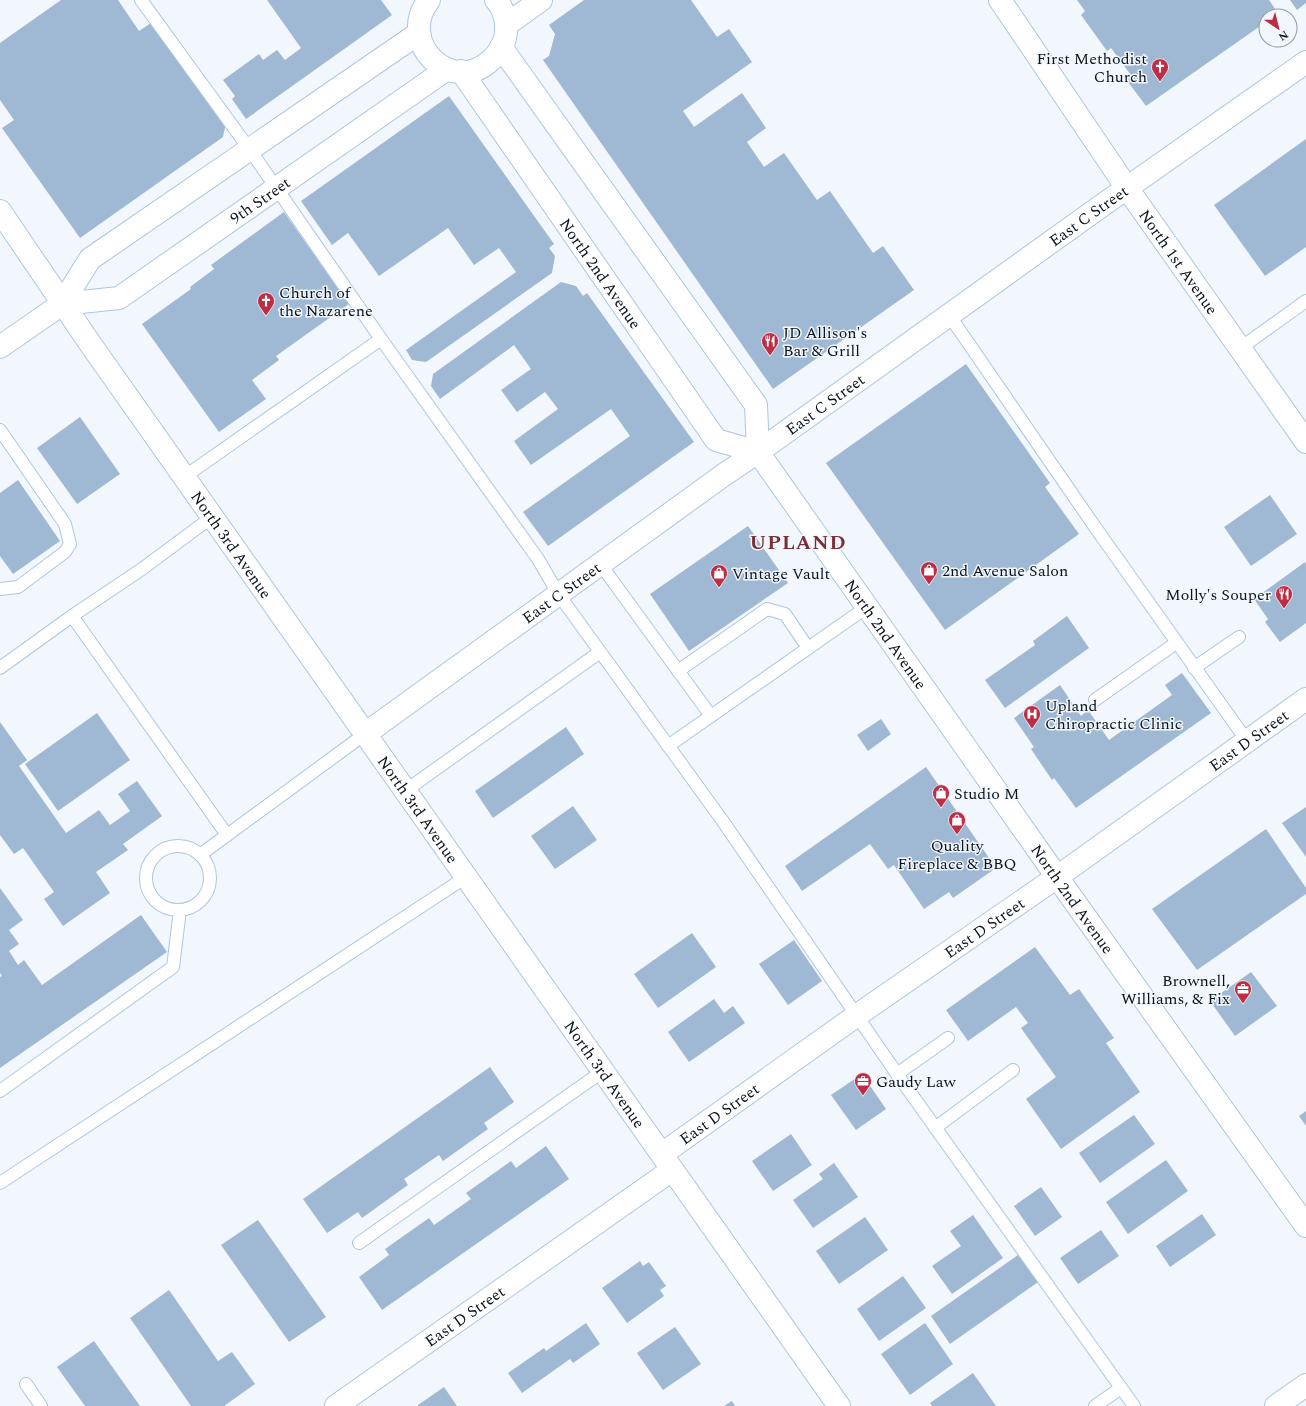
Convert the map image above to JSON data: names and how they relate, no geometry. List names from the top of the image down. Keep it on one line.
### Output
{"streets":{"street":["9th Street","East C Street","North 1st Avenue","North 2nd Avenue","North 3rd Avenue","East D Street"]},"crossings":[["9th Street","North 2nd Avenue"],["9th Street","North 3rd Avenue"],["East C Street","North 1st Avenue"],["East C Street","North 2nd Avenue"],["East C Street","North 3rd Avenue"],["North 2nd Avenue","East D Street"],["North 3rd Avenue","East D Street"]],"districts":["UPLAND"],"places":{"church":["First Methodist Church","Church of the Nazarene"],"restaurant":["JD Allison's Bar & Grill","Molly's Souper"],"shop":["2nd Avenue Salon","Vintage Vault","Studio M","Quality Fireplace & BBQ"],"hospital":["Upland Chiropractic Clinic"],"office":["Brownell, Williams, & Fix","Gaudy Law"]},"north":"bottom right"}
